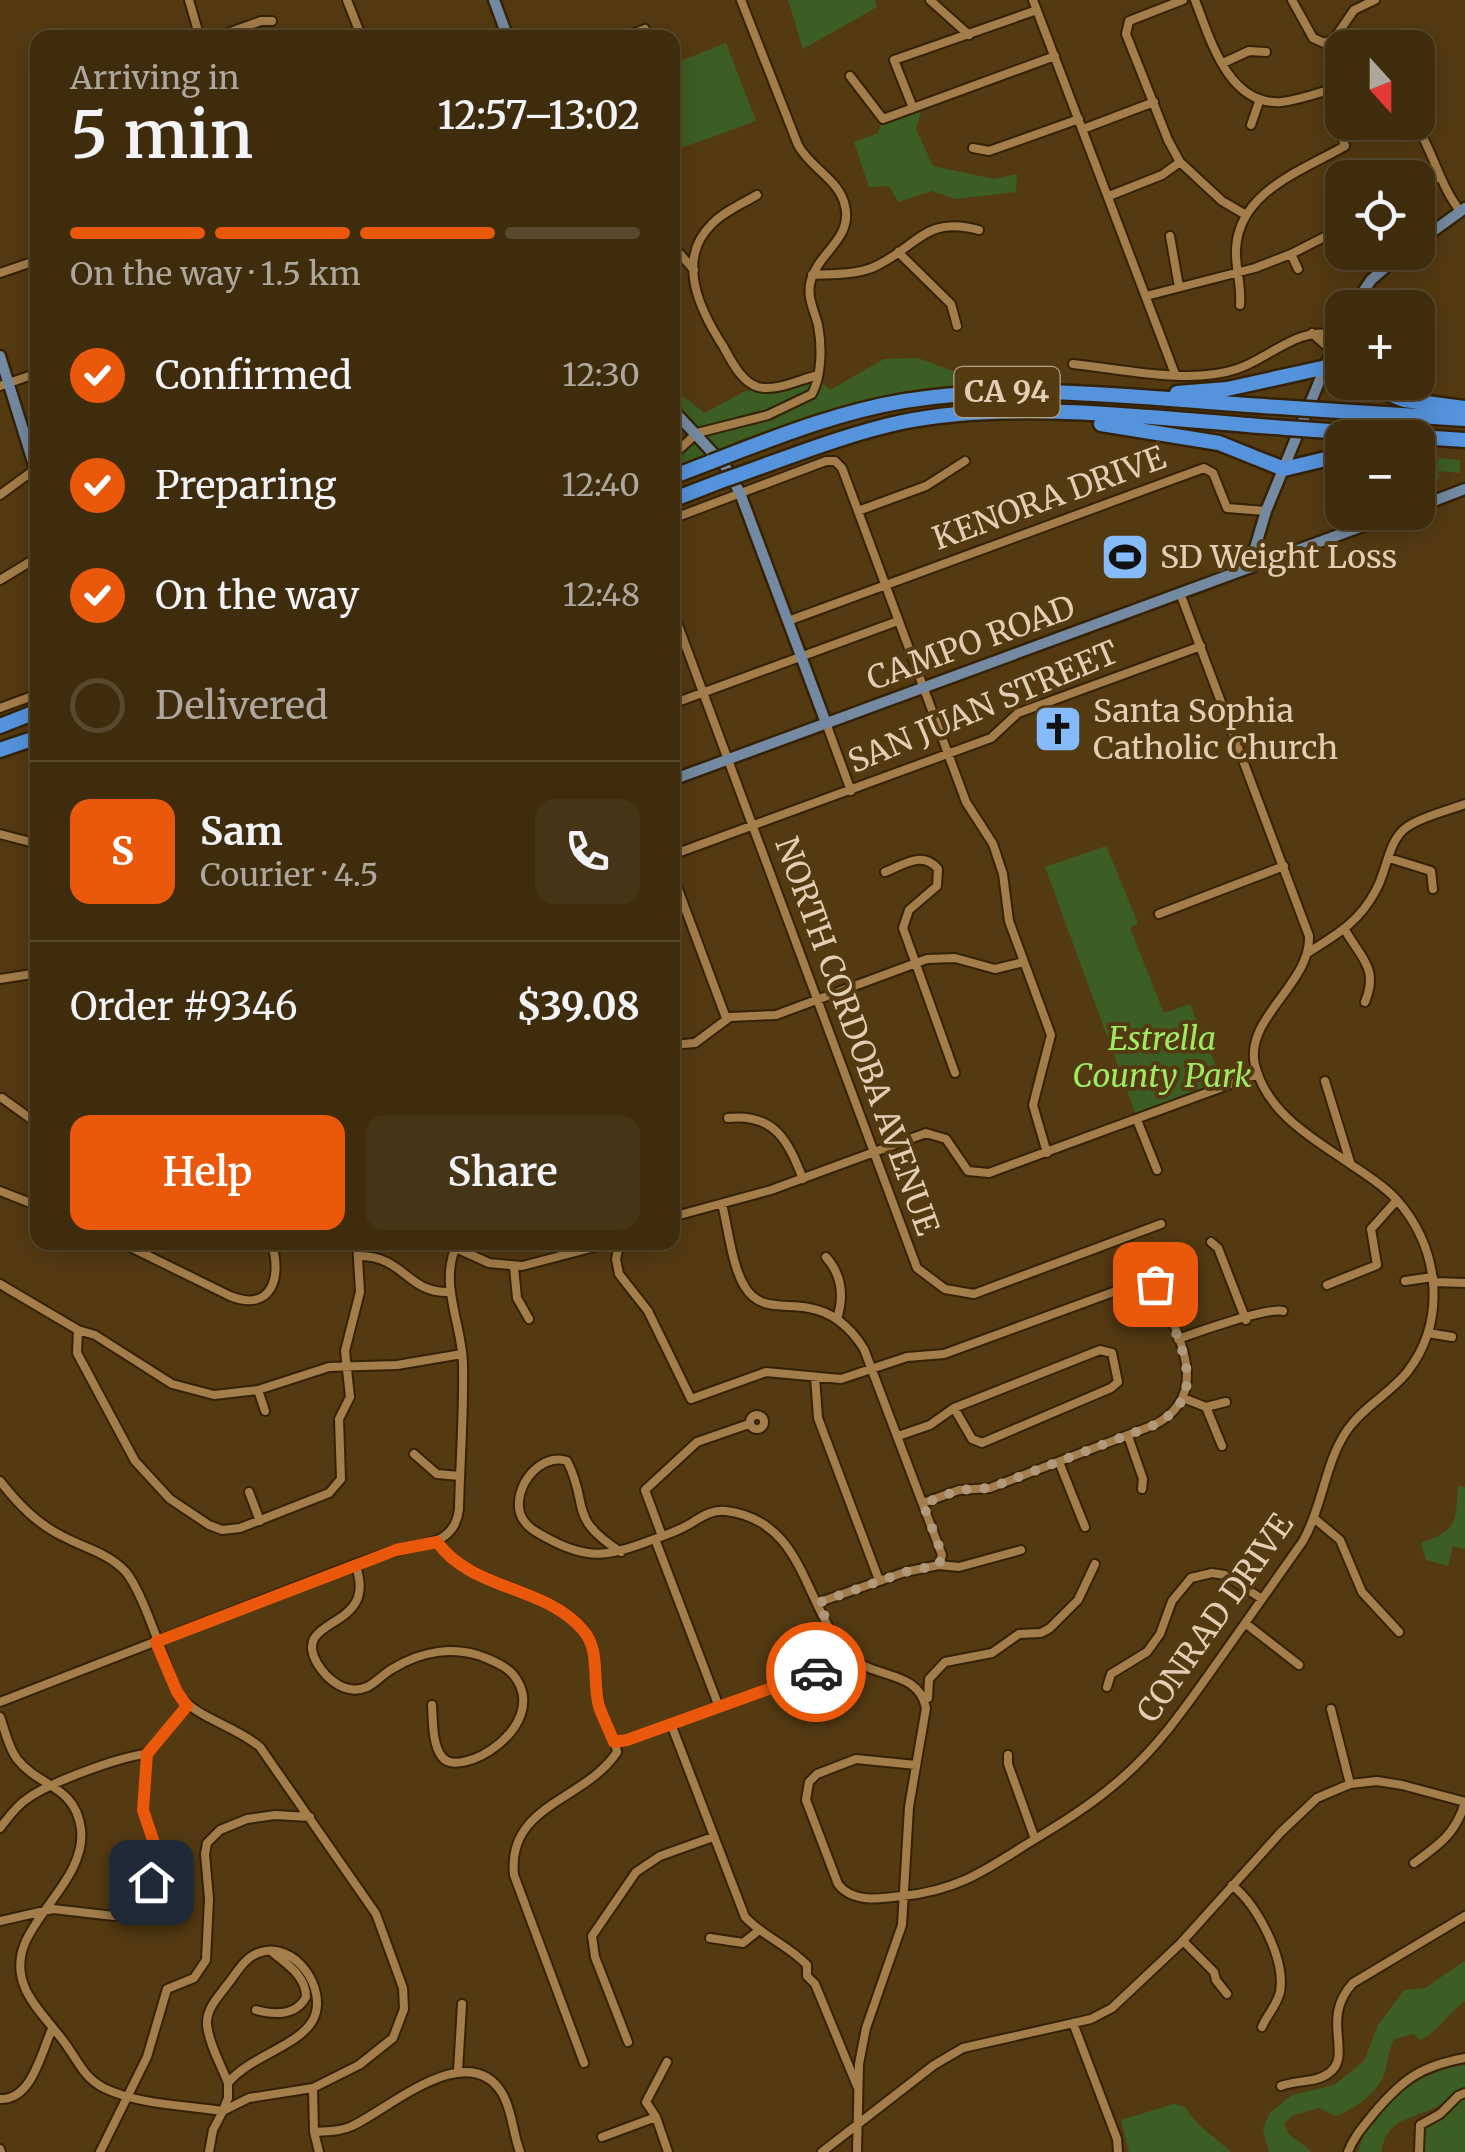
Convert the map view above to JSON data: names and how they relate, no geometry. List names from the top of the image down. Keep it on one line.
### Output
{"streets":{"highway":["CA 94"],"main road":["CAMPO ROAD"],"street":["KENORA DRIVE","SAN JUAN STREET","NORTH CORDOBA AVENUE","CONRAD DRIVE"]},"crossings":[["CAMPO ROAD","NORTH CORDOBA AVENUE"],["SAN JUAN STREET","NORTH CORDOBA AVENUE"]],"parks":["Estrella County Park"],"places":{"sports":["SD Weight Loss"],"church":["Santa Sophia Catholic Church"]},"north":"bottom","page":{"map_buttons":["+","−"],"heading":["5 min","Arriving in","12:57–13:02"],"panel":["Sam","Courier · 4.5","Order #9346","$39.08"],"bar":"On the way · 1.5 km","list":[["Confirmed","12:30"],["Preparing","12:40"],["On the way","12:48"],"Delivered"],"round":"S","buttons":["Help","Share"]}}
